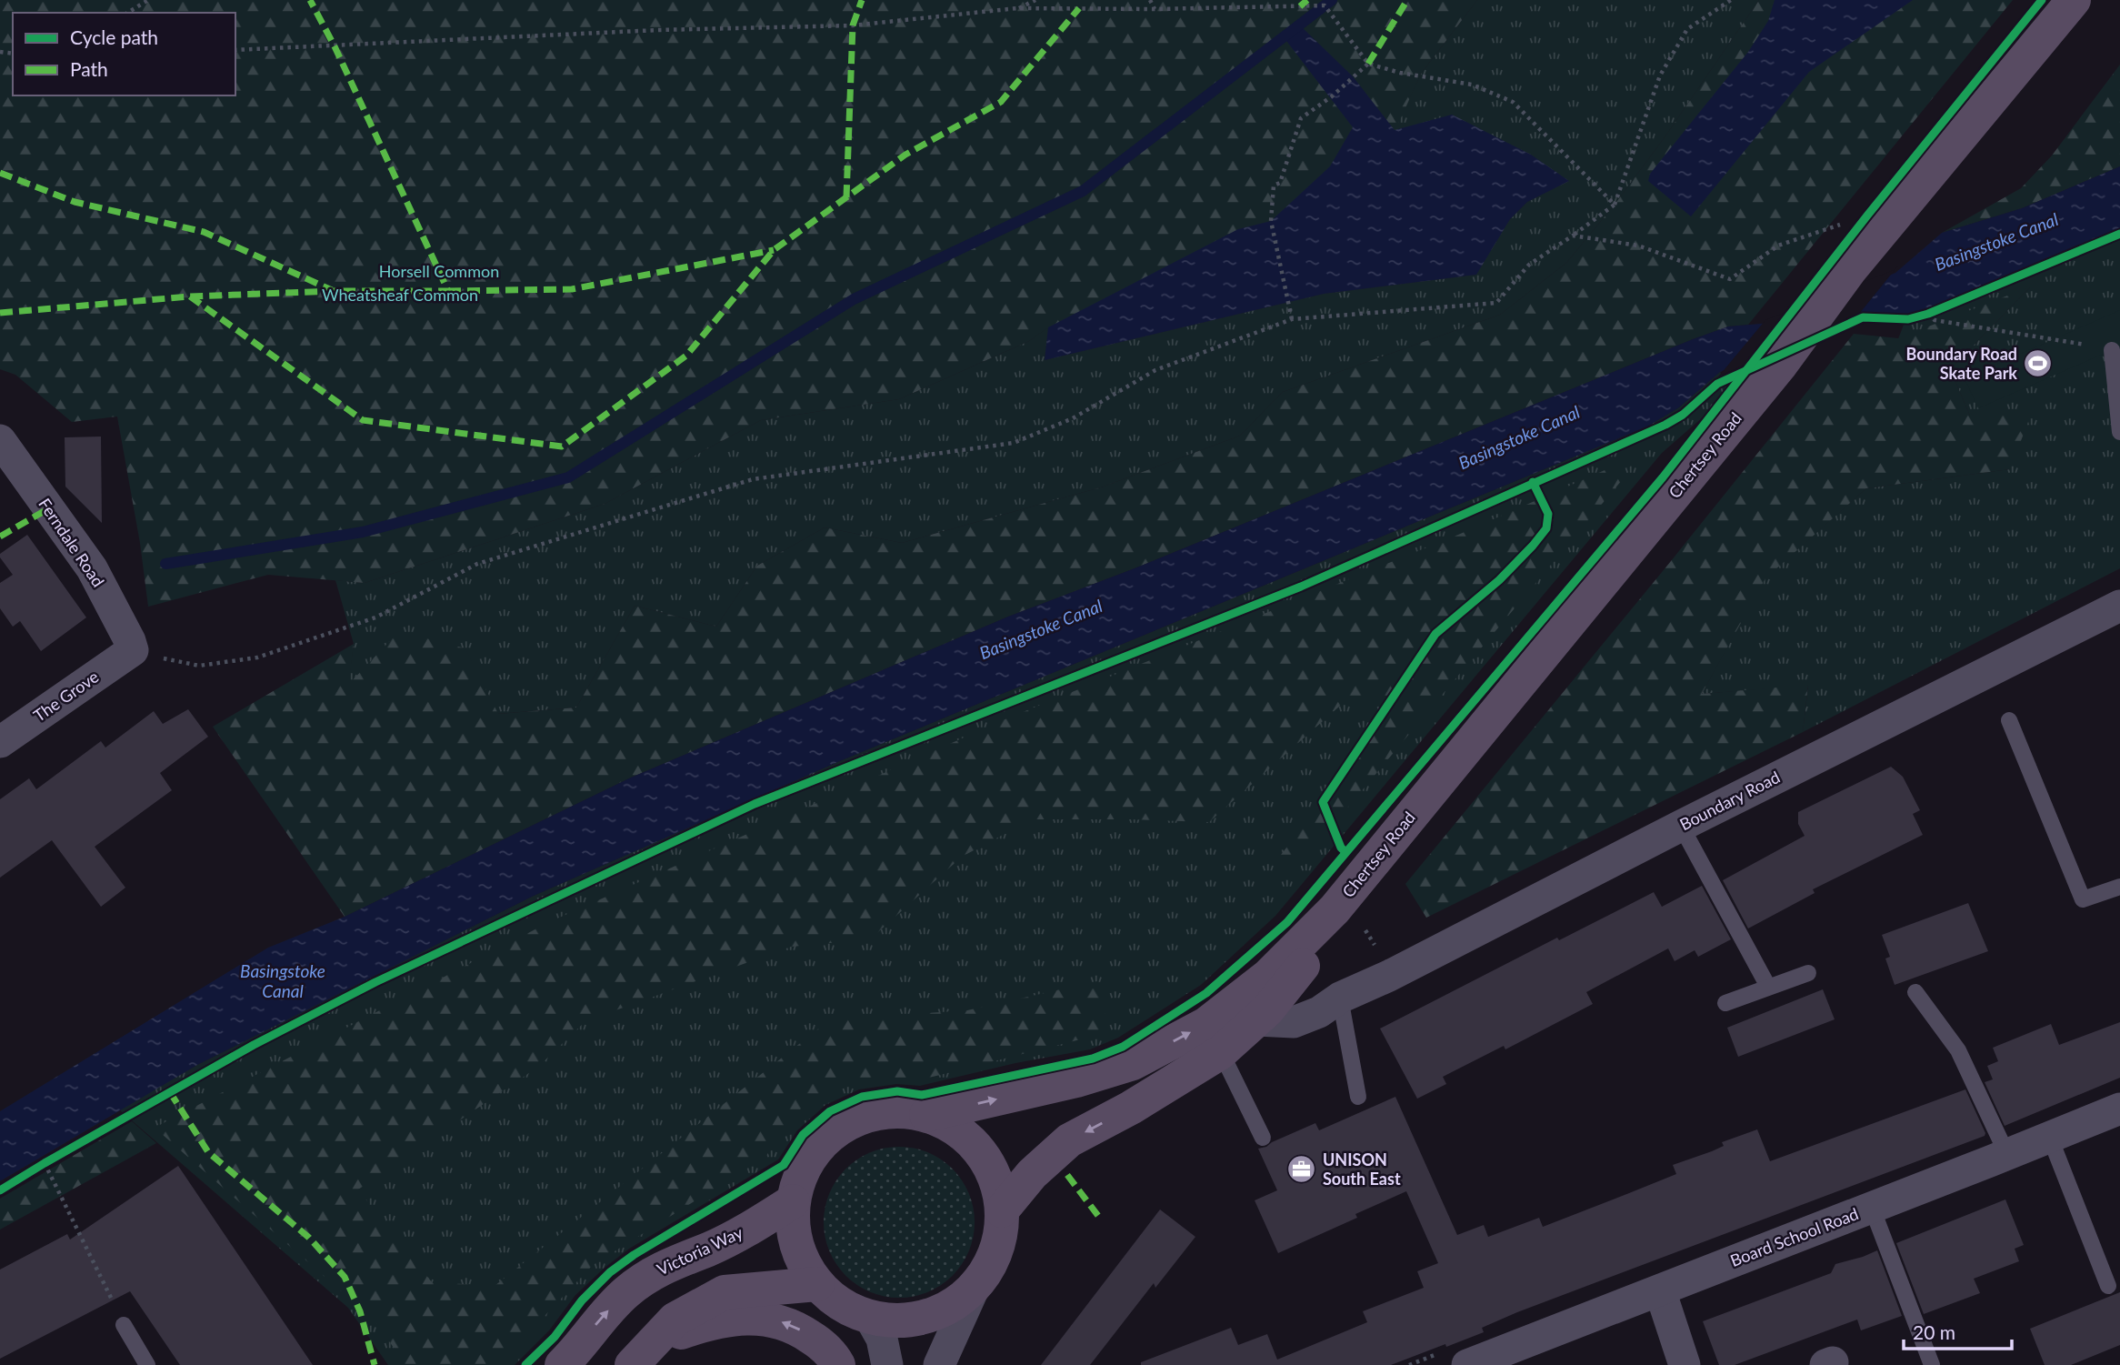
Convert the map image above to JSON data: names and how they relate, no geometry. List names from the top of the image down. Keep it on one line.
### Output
{"streets":{"main road":["Chertsey Road","Victoria Way"],"street":["Ferndale Road","The Grove","Boundary Road","Board School Road"]},"crossings":[["Chertsey Road","Boundary Road"],["Chertsey Road","Victoria Way"],["Ferndale Road","The Grove"]],"water":["Basingstoke Canal"],"parks":["Horsell Common","Wheatsheaf Common"],"places":{"sports":["Boundary Road Skate Park"],"office":["UNISON South East"]},"legend":["Cycle path","Path"],"scale_bar":"20 m"}
